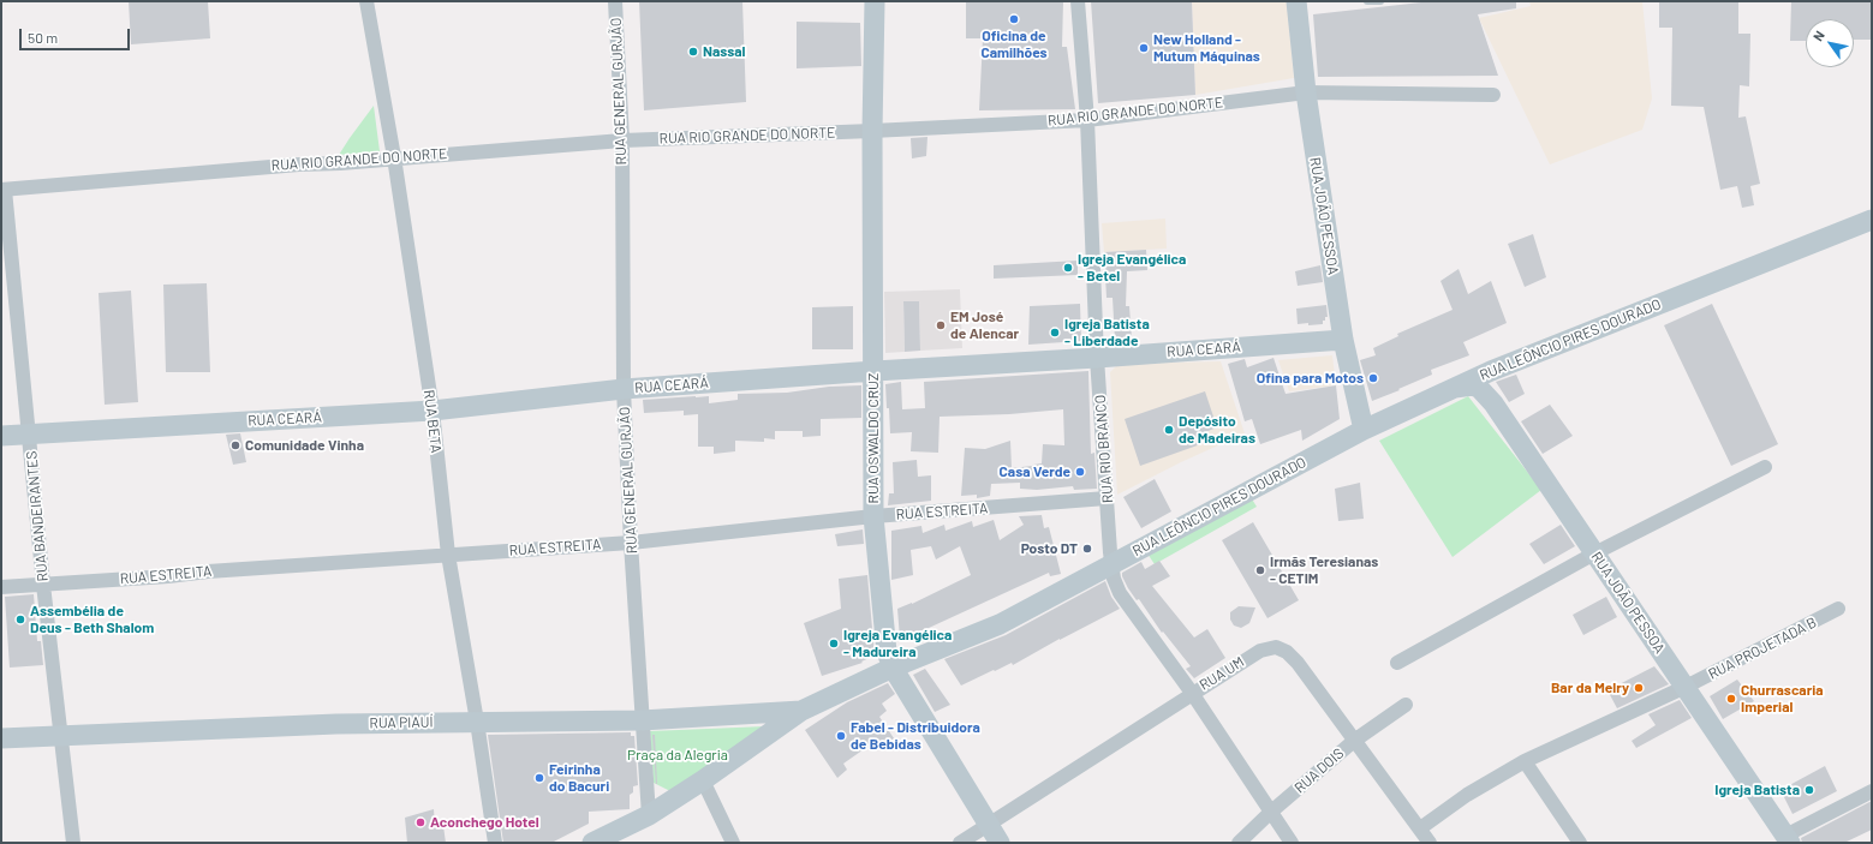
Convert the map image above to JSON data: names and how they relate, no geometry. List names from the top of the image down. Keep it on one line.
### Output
{"streets":{"street":["RUA GENERAL GURJÃO","RUA RIO GRANDE DO NORTE","RUA JOÃO PESSOA","RUA LEÔNCIO PIRES DOURADO","RUA CEARÁ","RUA BETA","RUA OSWALDO CRUZ","RUA RIO BRANCO","RUA ESTREITA","RUA BANDEIRANTES","RUA PROJETADA B","RUA UM","RUA PIAUÍ","RUA DOIS"]},"crossings":[["RUA GENERAL GURJÃO","RUA RIO GRANDE DO NORTE"],["RUA GENERAL GURJÃO","RUA LEÔNCIO PIRES DOURADO"],["RUA GENERAL GURJÃO","RUA CEARÁ"],["RUA GENERAL GURJÃO","RUA ESTREITA"],["RUA GENERAL GURJÃO","RUA PIAUÍ"],["RUA RIO GRANDE DO NORTE","RUA JOÃO PESSOA"],["RUA RIO GRANDE DO NORTE","RUA BETA"],["RUA RIO GRANDE DO NORTE","RUA OSWALDO CRUZ"],["RUA RIO GRANDE DO NORTE","RUA RIO BRANCO"],["RUA RIO GRANDE DO NORTE","RUA BANDEIRANTES"],["RUA JOÃO PESSOA","RUA LEÔNCIO PIRES DOURADO"],["RUA JOÃO PESSOA","RUA CEARÁ"],["RUA JOÃO PESSOA","RUA PROJETADA B"],["RUA LEÔNCIO PIRES DOURADO","RUA OSWALDO CRUZ"],["RUA LEÔNCIO PIRES DOURADO","RUA RIO BRANCO"],["RUA LEÔNCIO PIRES DOURADO","RUA PIAUÍ"],["RUA CEARÁ","RUA BETA"],["RUA CEARÁ","RUA OSWALDO CRUZ"],["RUA CEARÁ","RUA RIO BRANCO"],["RUA CEARÁ","RUA BANDEIRANTES"],["RUA BETA","RUA ESTREITA"],["RUA BETA","RUA PIAUÍ"],["RUA OSWALDO CRUZ","RUA ESTREITA"],["RUA OSWALDO CRUZ","RUA UM"],["RUA RIO BRANCO","RUA ESTREITA"],["RUA RIO BRANCO","RUA UM"],["RUA RIO BRANCO","RUA DOIS"],["RUA ESTREITA","RUA BANDEIRANTES"],["RUA BANDEIRANTES","RUA PIAUÍ"],["RUA PROJETADA B","RUA UM"],["RUA UM","RUA DOIS"]],"parks":["Praça da Alegria"],"places":["Oficina de Camilhões","New Holland - Mutum Máquinas","Nassal","Igreja Evangélica - Betel","EM José de Alencar","Igreja Batista - Liberdade","Ofina para Motos","Depósito de Madeiras","Comunidade Vinha","Casa Verde","Posto DT","Irmãs Teresianas - CETIM","Assembélia de Deus - Beth Shalom","Igreja Evangélica - Madureira","Bar da Melry","Churrascaria Imperial","Fabel - Distribuidora de Bebidas","Feirinha do Bacuri","Igreja Batista","Aconchego Hotel"],"scale_bar":"50 m","north":"top left"}
